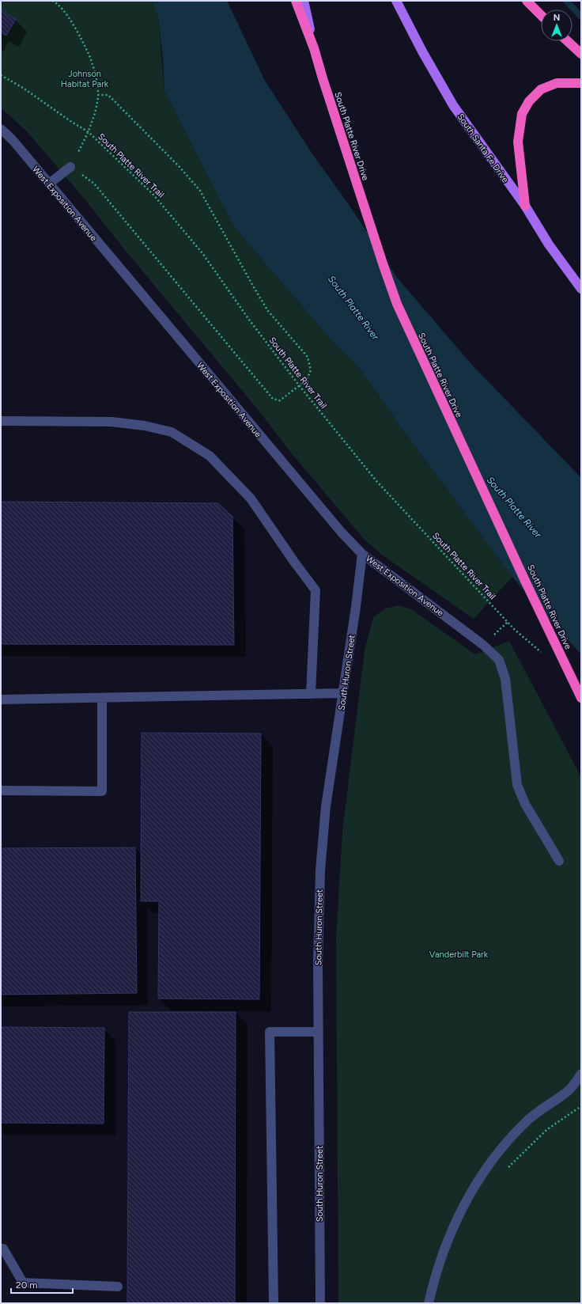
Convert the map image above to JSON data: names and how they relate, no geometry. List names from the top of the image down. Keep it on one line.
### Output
{"streets":{"highway":["South Platte River Drive"],"main road":["South Santa Fe Drive"],"street":["West Exposition Avenue","South Huron Street"],"path":["South Platte River Trail"]},"crossings":[["West Exposition Avenue","South Huron Street"]],"water":["South Platte River"],"parks":["Johnson Habitat Park","Vanderbilt Park"],"scale_bar":"20 m","north":"top"}
